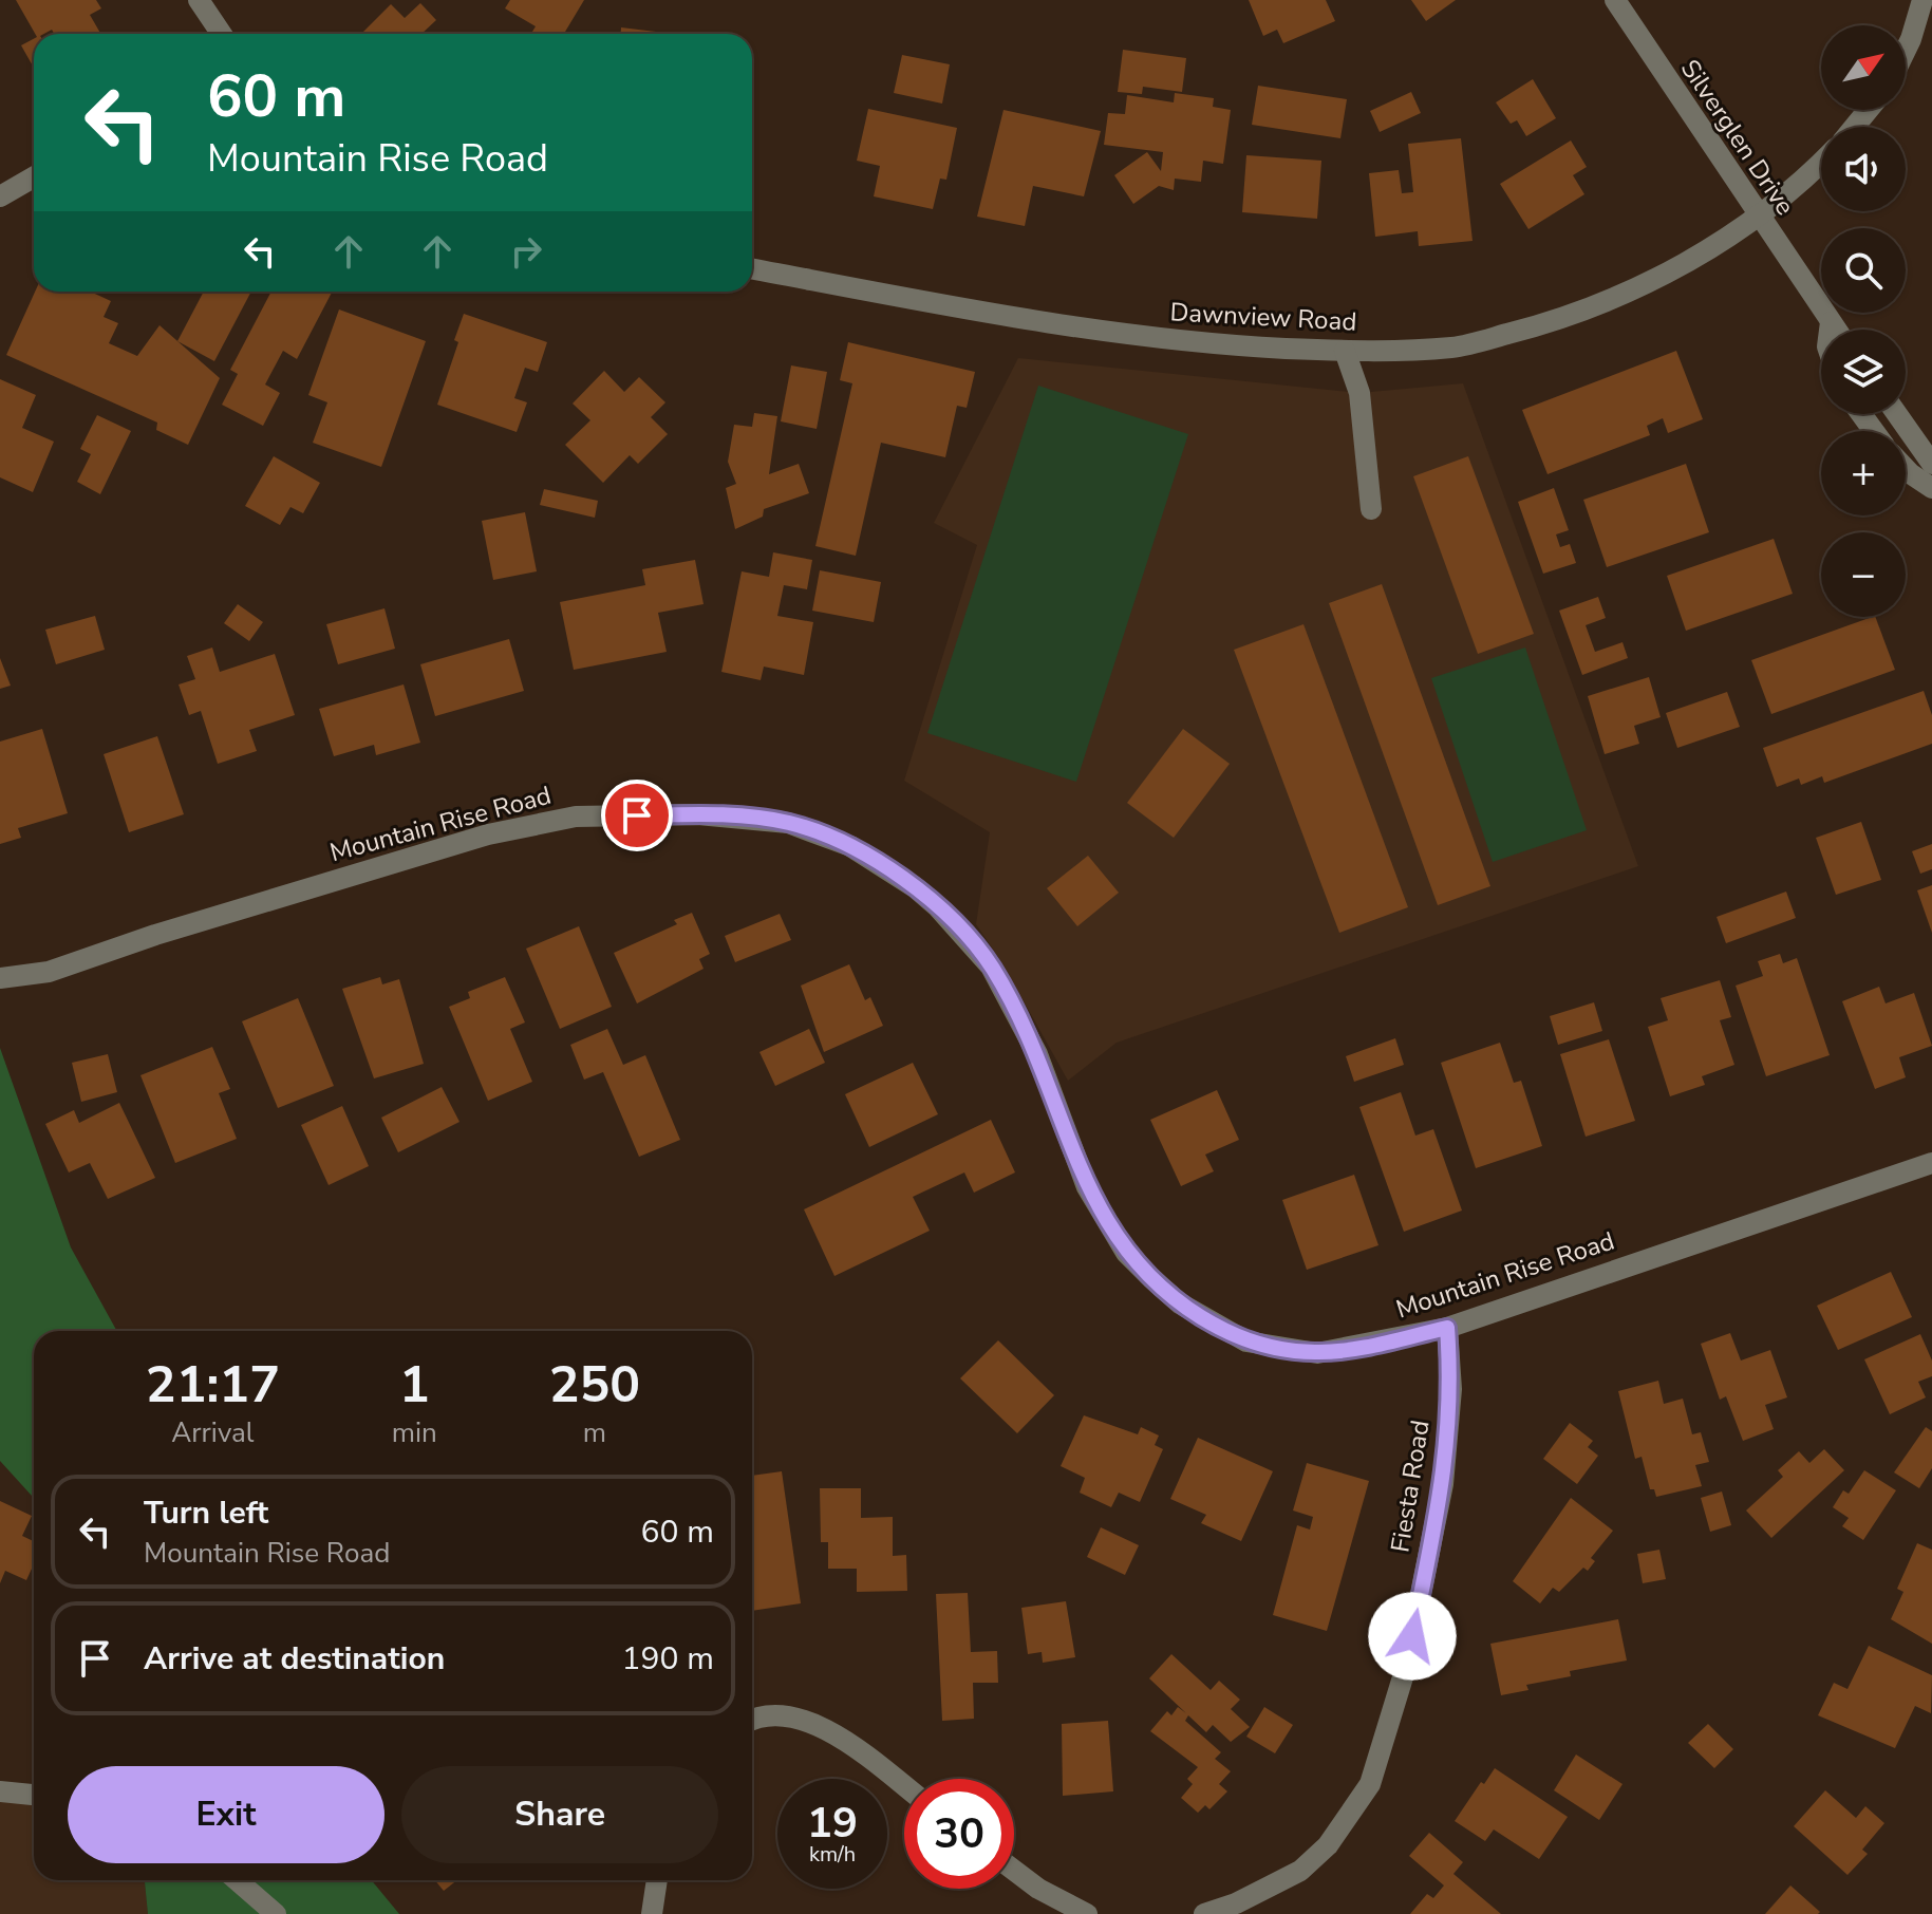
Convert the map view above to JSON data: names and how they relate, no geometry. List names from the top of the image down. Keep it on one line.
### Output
{"streets":{"street":["Silverglen Drive","Dawnview Road","Mountain Rise Road","Fiesta Road"]},"crossings":[["Silverglen Drive","Dawnview Road"],["Mountain Rise Road","Fiesta Road"]],"north":"top right","page":{"map_buttons":["+","−"],"turn":["60 m","Mountain Rise Road"],"eta":["21:17","Arrival","1","min","250","m"],"list":[{"name":"Turn left","note":"Mountain Rise Road","value":"60 m"},{"name":"Arrive at destination","value":"190 m"}],"buttons":["Exit","Share"],"speed":"19 km/h","limit":"30"}}
